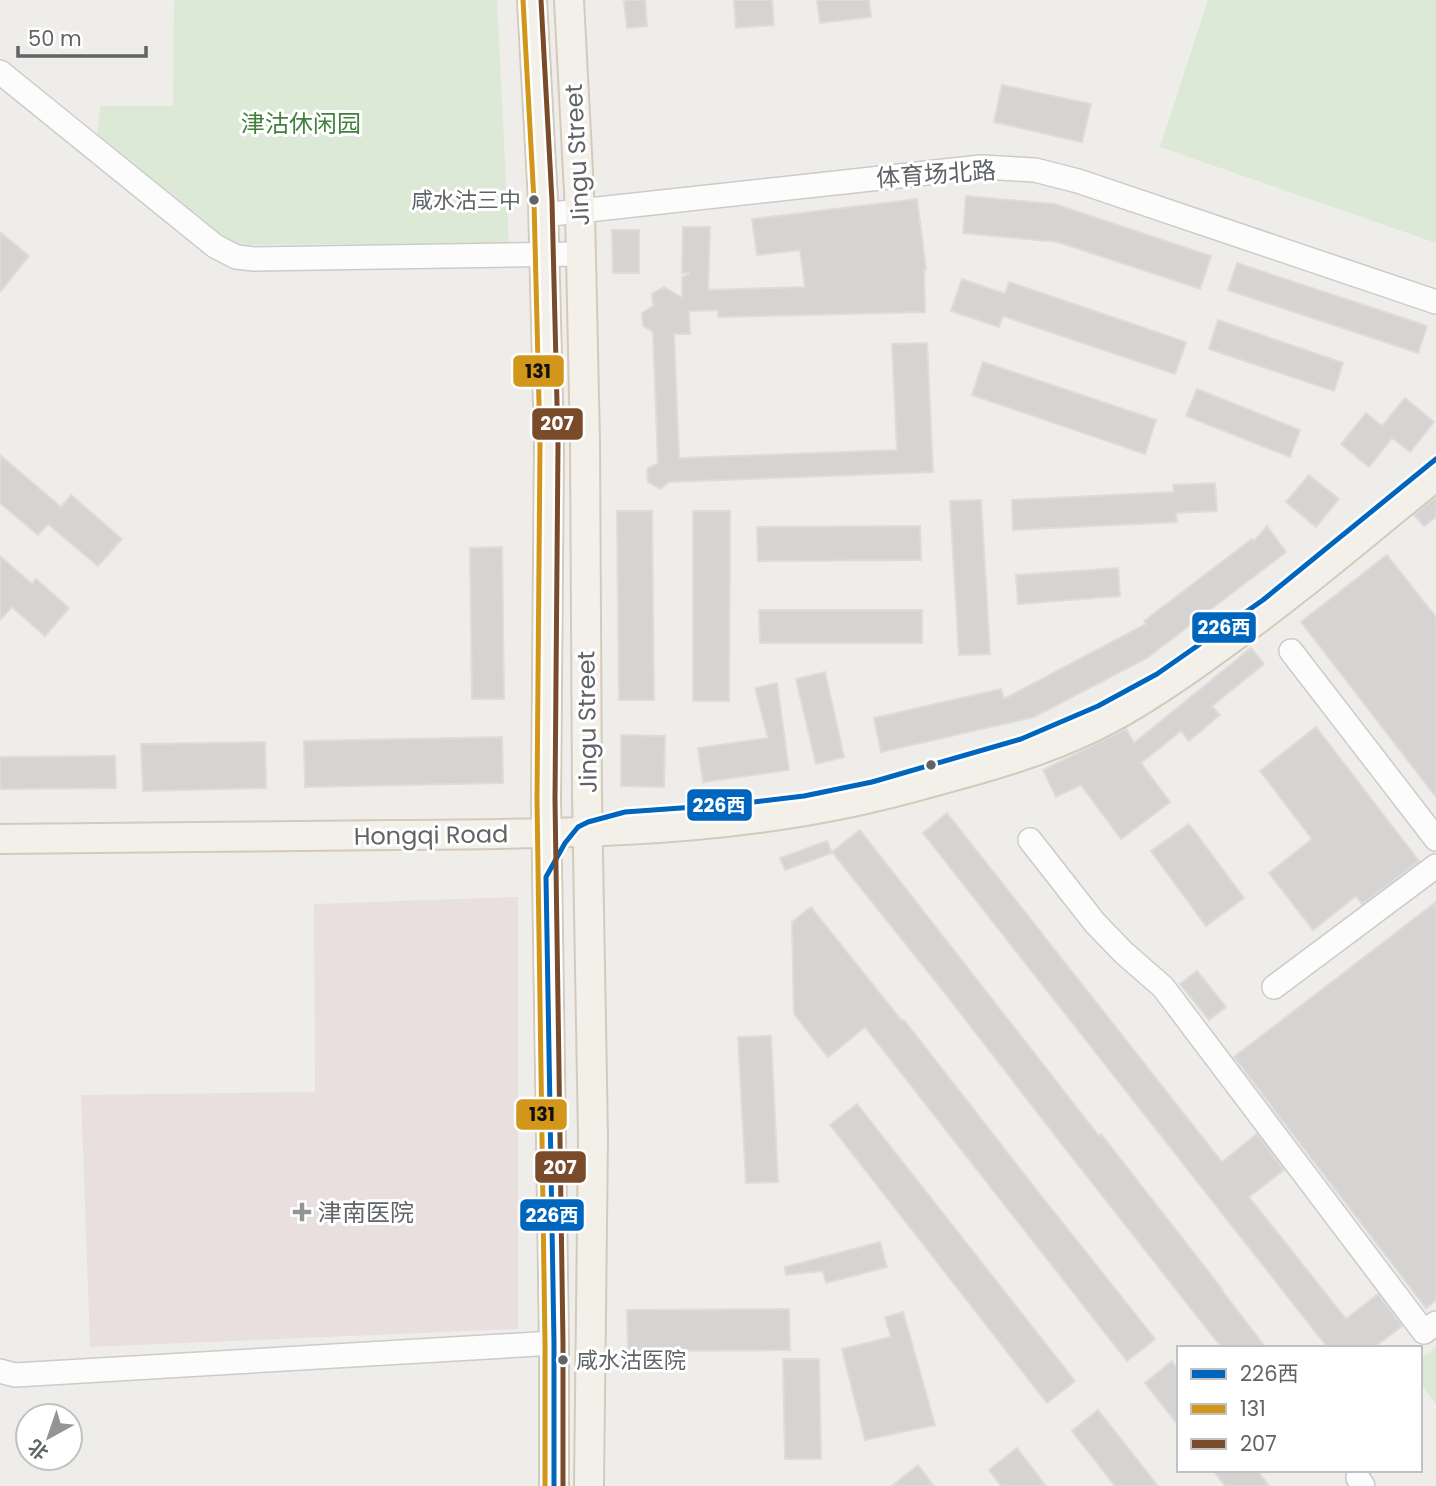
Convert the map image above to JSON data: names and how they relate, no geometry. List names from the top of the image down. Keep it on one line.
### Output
{"streets":{"main road":["Jingu Street","Hongqi Road"],"street":["体育场北路"]},"crossings":[["Jingu Street","体育场北路"],["Jingu Street","Hongqi Road"]],"parks":["津沽休闲园"],"places":{"other":["咸水沽三中","咸水沽医院"],"health":["津南医院"]},"lines":["transit line 131","transit line 207","transit line 226西"],"legend":["226西","131","207"],"scale_bar":"50 m","north":"bottom left"}
